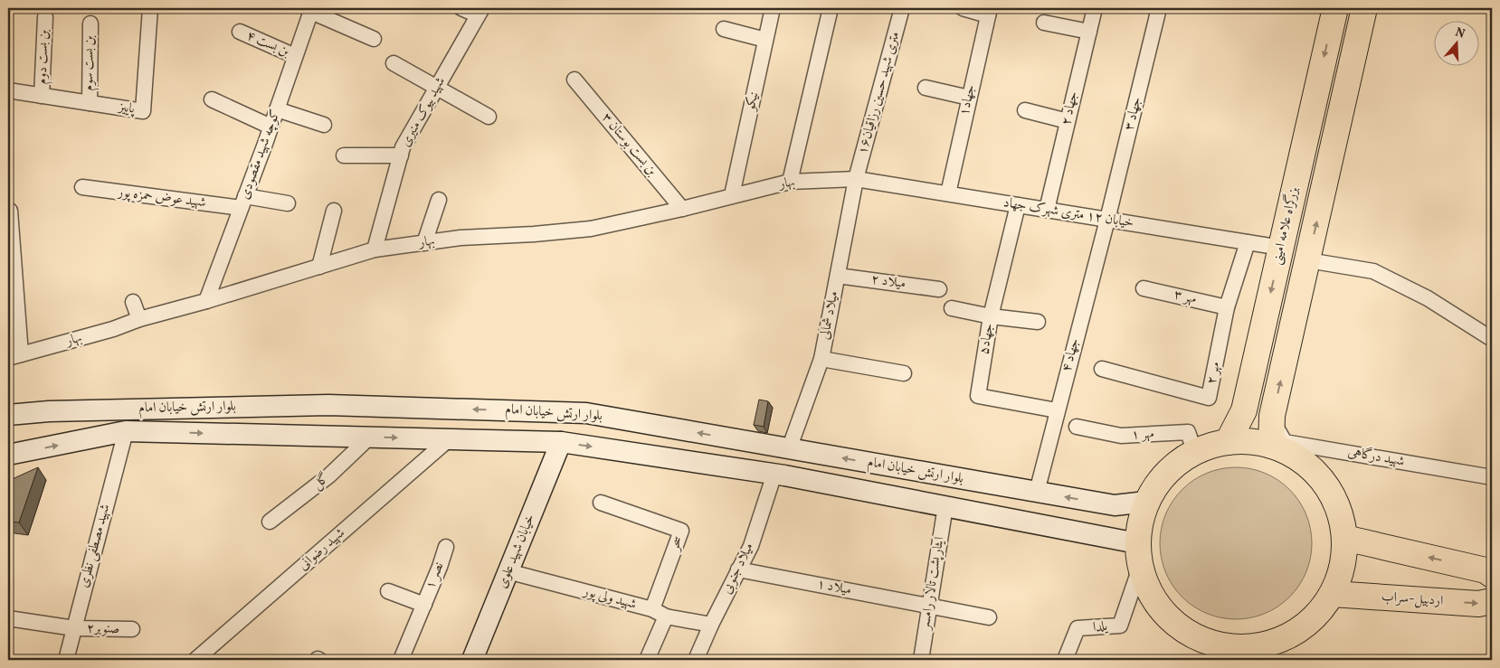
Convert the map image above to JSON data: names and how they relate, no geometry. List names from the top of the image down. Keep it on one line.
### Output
{"streets":{"highway":["بزرگراه علامه امینی","اردبیل-سراب"],"main road":["بلوار ارتش خیابان امام","خیابان شهید علوی"],"street":["بن بست ۴","بن بست دوم","بن بست سوم","۱۶متری شهید حسین رزاقیان","جهاد۱","نیکو","پاییز","جهاد ۲","شهید بیوک منیری","جهاد ۳","بن بست بوستان ۳","کوچه شهید مقصودی","بهار","شهید عوض حمزه پور","خیابان ۱۲ متری شهرک جهاد","میلاد ۲","مهر ۳","میلاد شمالی","جهاد۵","جهاد ۴","مهر ۲","مهر ۱","شهید درگاهی","گل","سحر","شهید مصطفی نظری","شهید رضوانی","میلاد جنوبی","نصر ۱","ایثار پشت تالار رامسر","میلاد ۱","شهید ولی پور","یلدا","صنوبر۲"]},"crossings":[["بن بست ۴","کوچه شهید مقصودی"],["بن بست دوم","پاییز"],["بن بست سوم","پاییز"],["۱۶متری شهید حسین رزاقیان","بهار"],["۱۶متری شهید حسین رزاقیان","خیابان ۱۲ متری شهرک جهاد"],["۱۶متری شهید حسین رزاقیان","میلاد شمالی"],["جهاد۱","خیابان ۱۲ متری شهرک جهاد"],["نیکو","بهار"],["جهاد ۲","خیابان ۱۲ متری شهرک جهاد"],["شهید بیوک منیری","بهار"],["جهاد ۳","خیابان ۱۲ متری شهرک جهاد"],["جهاد ۳","جهاد ۴"],["بن بست بوستان ۳","بهار"],["کوچه شهید مقصودی","بهار"],["کوچه شهید مقصودی","شهید عوض حمزه پور"],["بهار","خیابان ۱۲ متری شهرک جهاد"],["بهار","میلاد شمالی"],["خیابان ۱۲ متری شهرک جهاد","بزرگراه علامه امینی"],["خیابان ۱۲ متری شهرک جهاد","میلاد شمالی"],["خیابان ۱۲ متری شهرک جهاد","جهاد۵"],["خیابان ۱۲ متری شهرک جهاد","جهاد ۴"],["خیابان ۱۲ متری شهرک جهاد","مهر ۲"],["میلاد ۲","میلاد شمالی"],["مهر ۳","مهر ۲"],["میلاد شمالی","بلوار ارتش خیابان امام"],["جهاد۵","جهاد ۴"],["جهاد ۴","بلوار ارتش خیابان امام"],["بلوار ارتش خیابان امام","گل"],["بلوار ارتش خیابان امام","شهید مصطفی نظری"],["بلوار ارتش خیابان امام","شهید رضوانی"],["بلوار ارتش خیابان امام","خیابان شهید علوی"],["بلوار ارتش خیابان امام","میلاد جنوبی"],["بلوار ارتش خیابان امام","ایثار پشت تالار رامسر"],["بلوار ارتش خیابان امام","یلدا"],["سحر","شهید ولی پور"],["شهید مصطفی نظری","صنوبر۲"],["خیابان شهید علوی","شهید ولی پور"],["میلاد جنوبی","میلاد ۱"],["میلاد جنوبی","شهید ولی پور"],["ایثار پشت تالار رامسر","میلاد ۱"]],"north":"top"}
